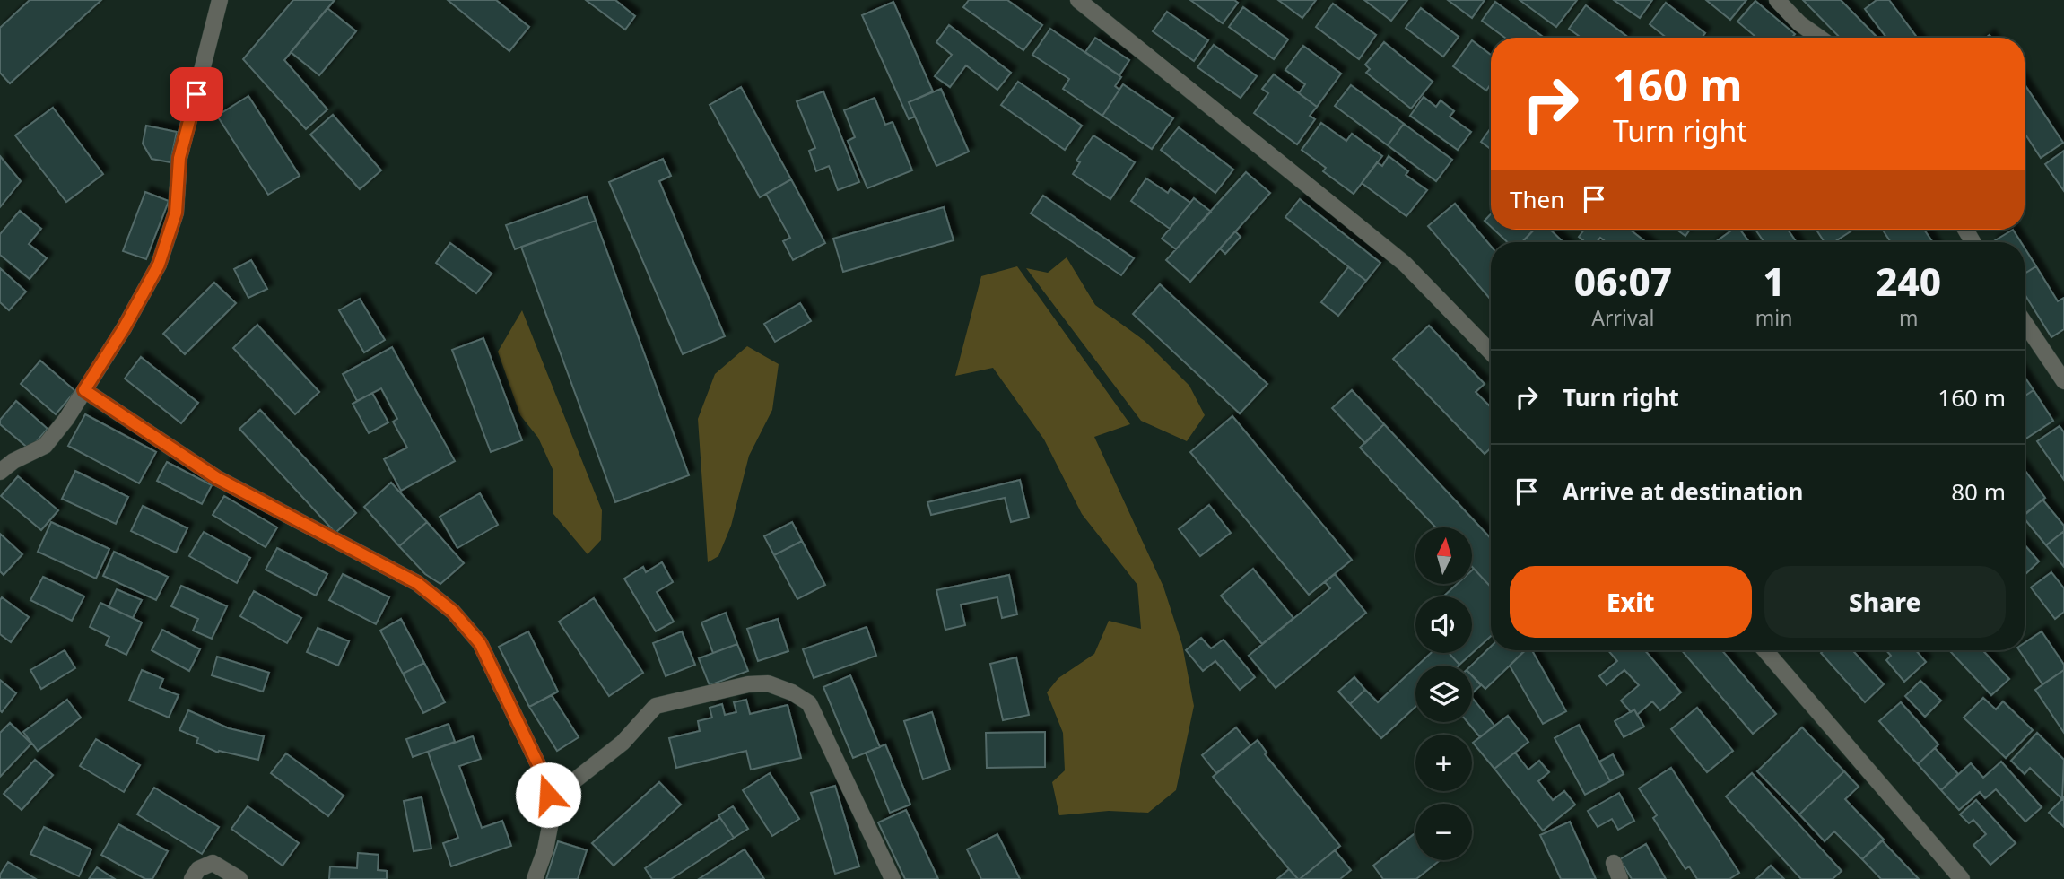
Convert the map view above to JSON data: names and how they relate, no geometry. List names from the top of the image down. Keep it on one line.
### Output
{"north":"top","page":{"turn":["160 m","Turn right"],"then":"Then","eta":["06:07","Arrival","1","min","240","m"],"list":[{"name":"Turn right","value":"160 m"},{"name":"Arrive at destination","value":"80 m"}],"map_buttons":["+","−"],"buttons":["Exit","Share"]}}
